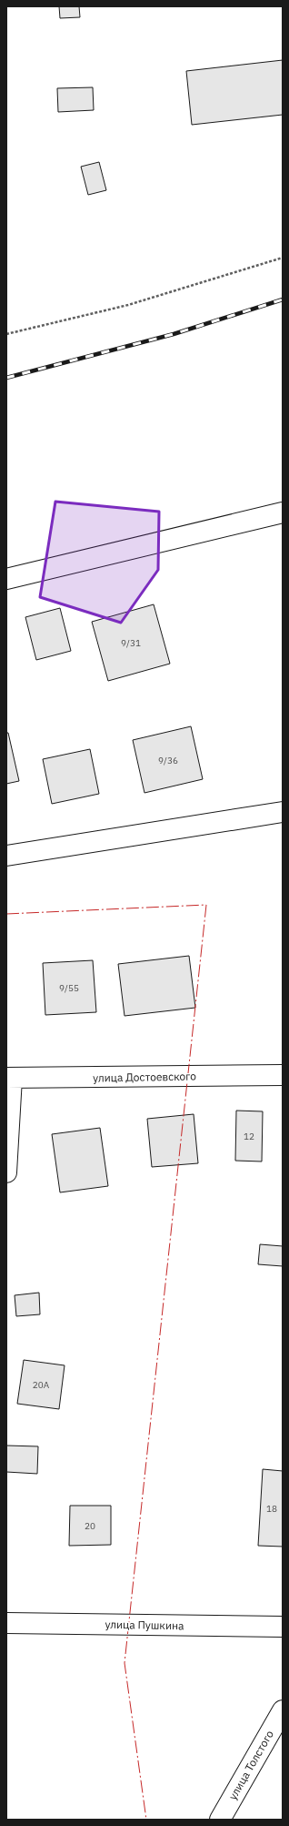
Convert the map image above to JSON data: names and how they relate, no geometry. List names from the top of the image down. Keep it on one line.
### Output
{"streets":{"street":["улица Достоевского","улица Пушкина","улица Толстого"]},"house_numbers":["9/31","9/36","9/55","12","20А","18","20"]}
